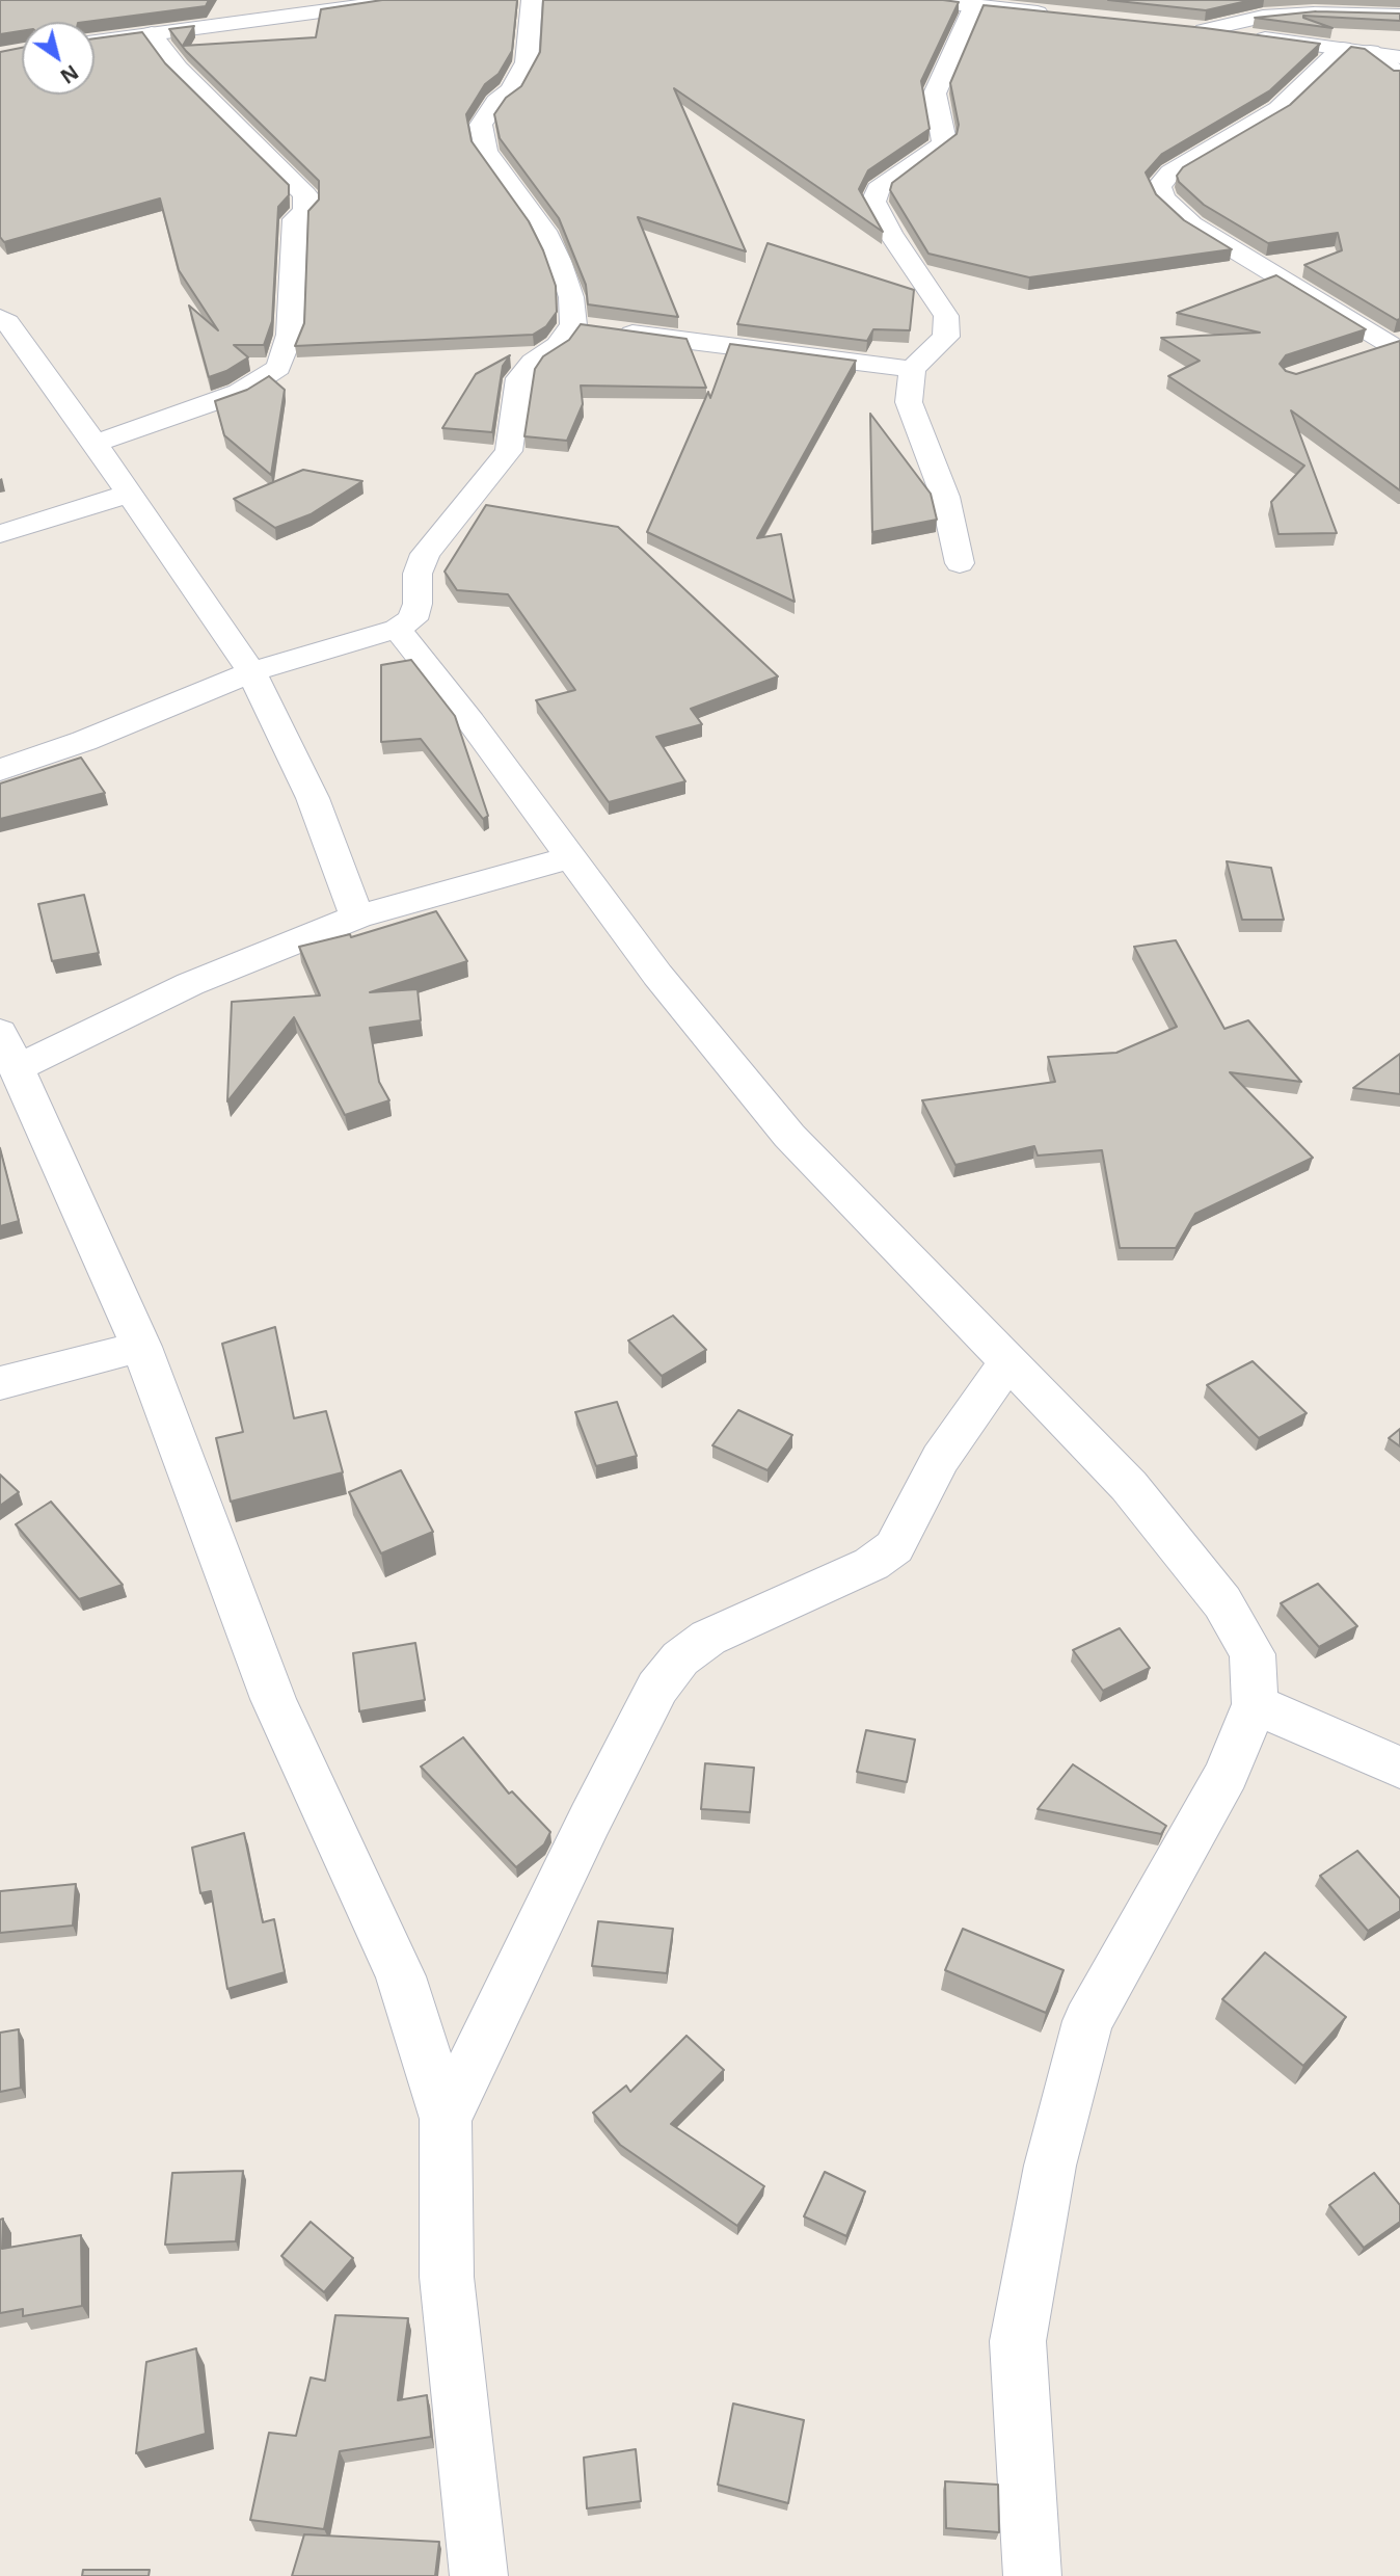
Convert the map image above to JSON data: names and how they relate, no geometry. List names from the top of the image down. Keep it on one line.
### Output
{"north":"bottom right"}
